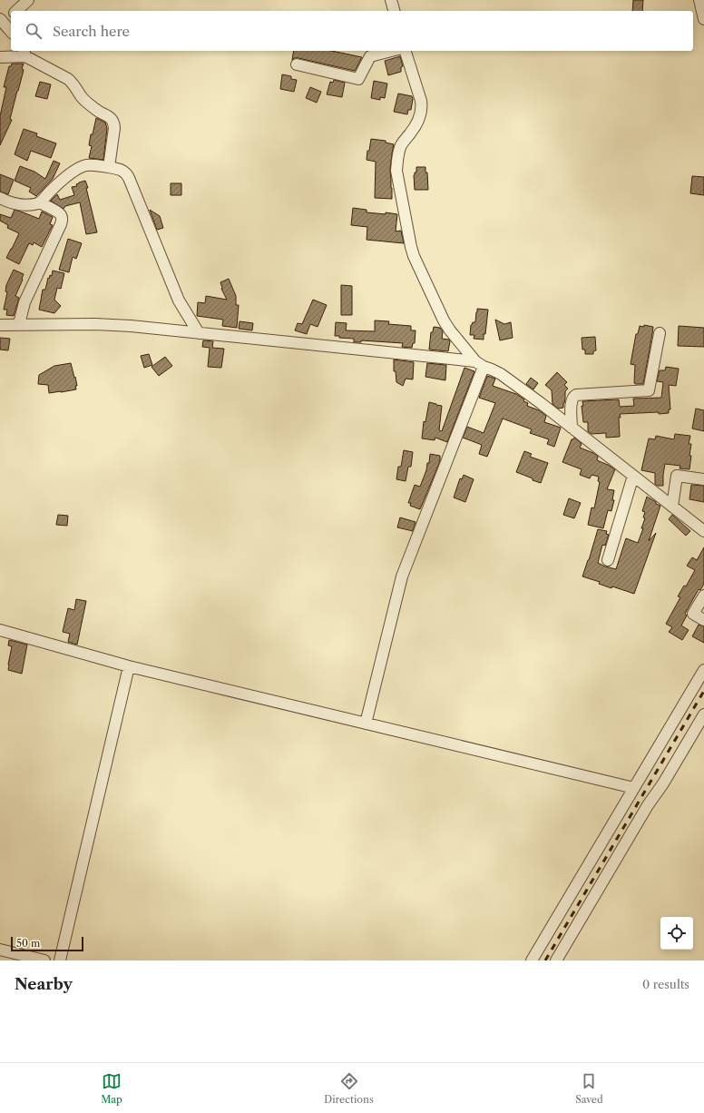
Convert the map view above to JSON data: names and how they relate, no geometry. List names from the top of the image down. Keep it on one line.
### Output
{"scale_bar":"50 m","page":{"search":"Search here","scale":"50 m","heading":["Nearby","0 results"],"nav":["Map","Directions","Saved"]}}
